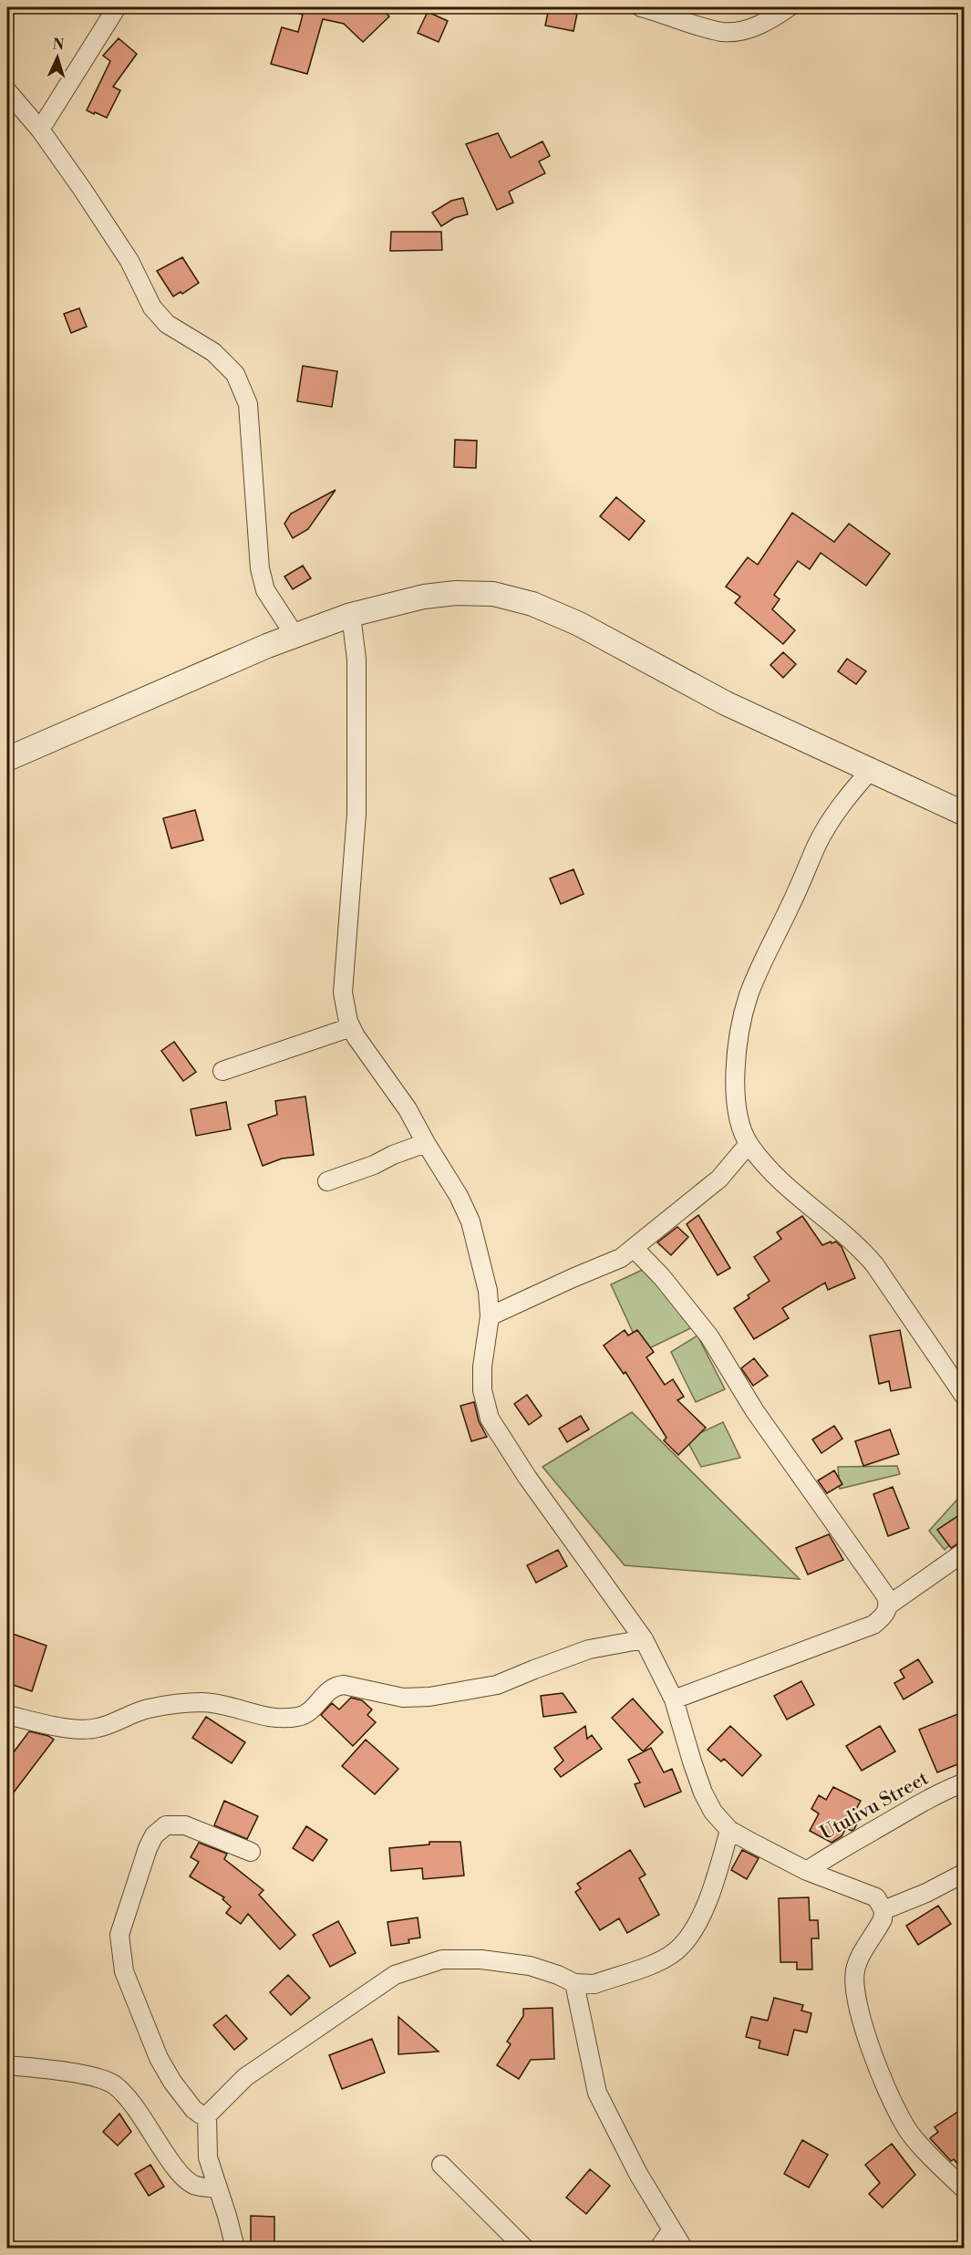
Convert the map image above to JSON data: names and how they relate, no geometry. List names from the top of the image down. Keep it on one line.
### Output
{"streets":{"street":["Utulivu Street"]},"north":"top"}
